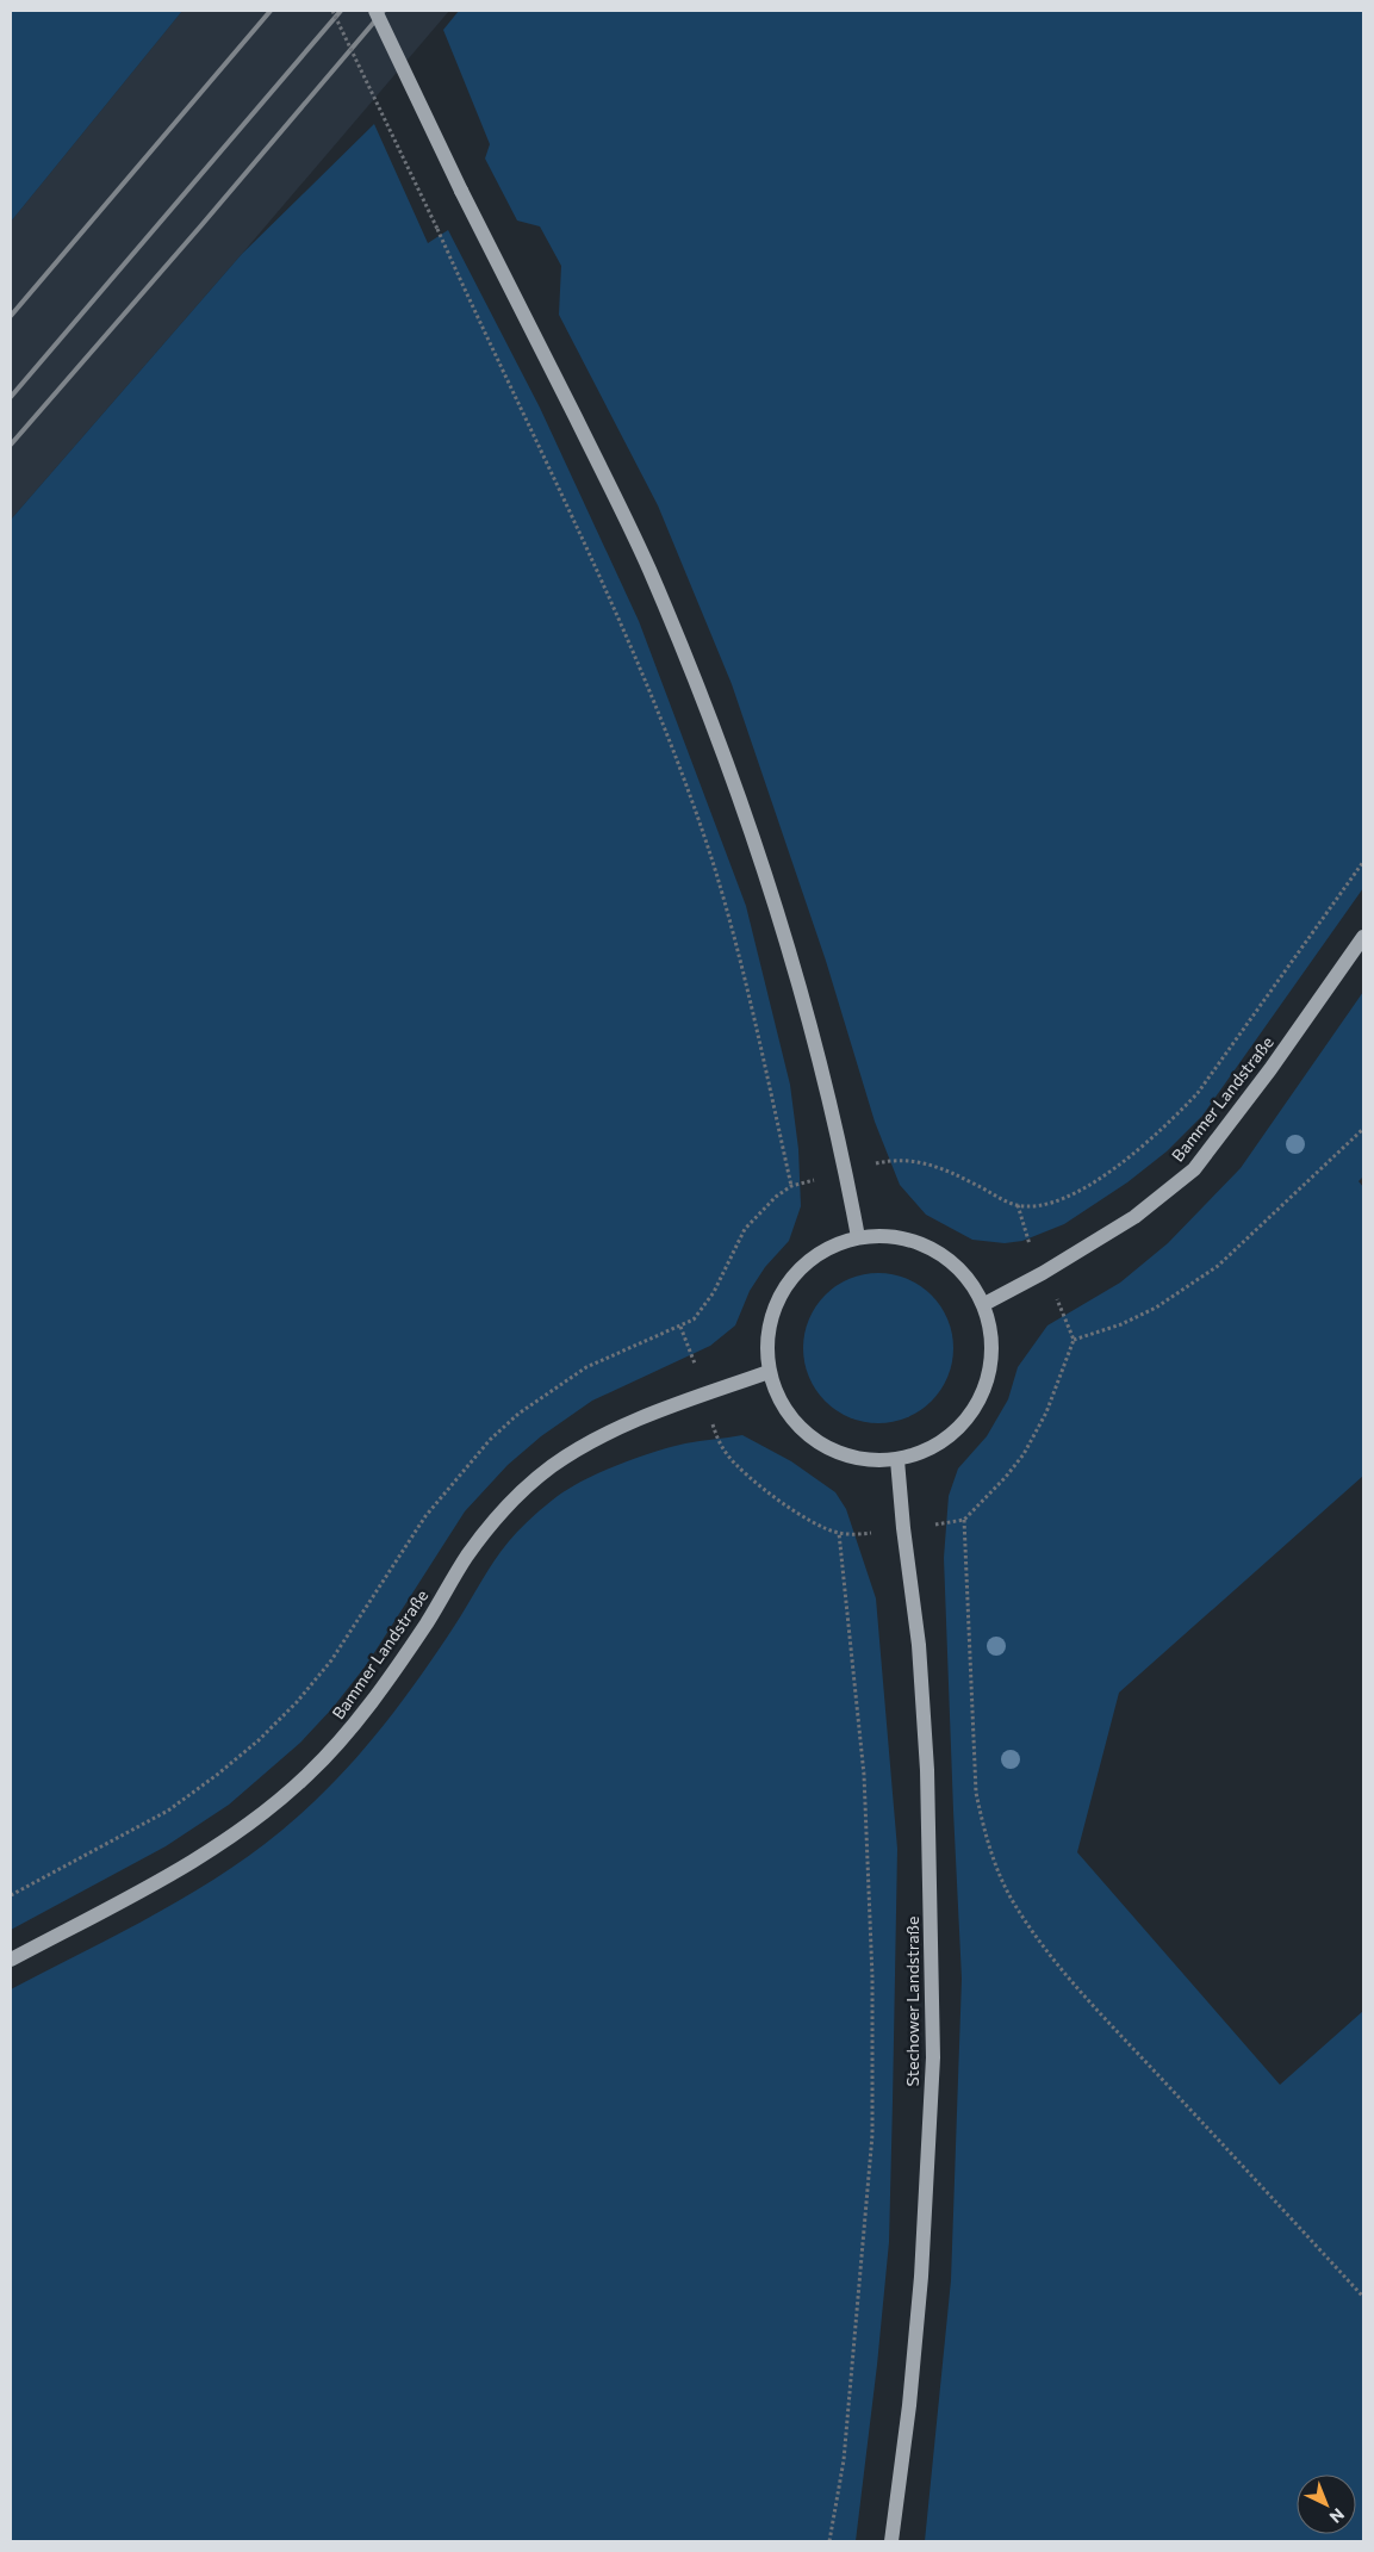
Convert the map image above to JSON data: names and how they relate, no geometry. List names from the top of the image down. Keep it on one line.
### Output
{"streets":{"main road":["Bammer Landstraße","Stechower Landstraße"]},"north":"bottom right"}
